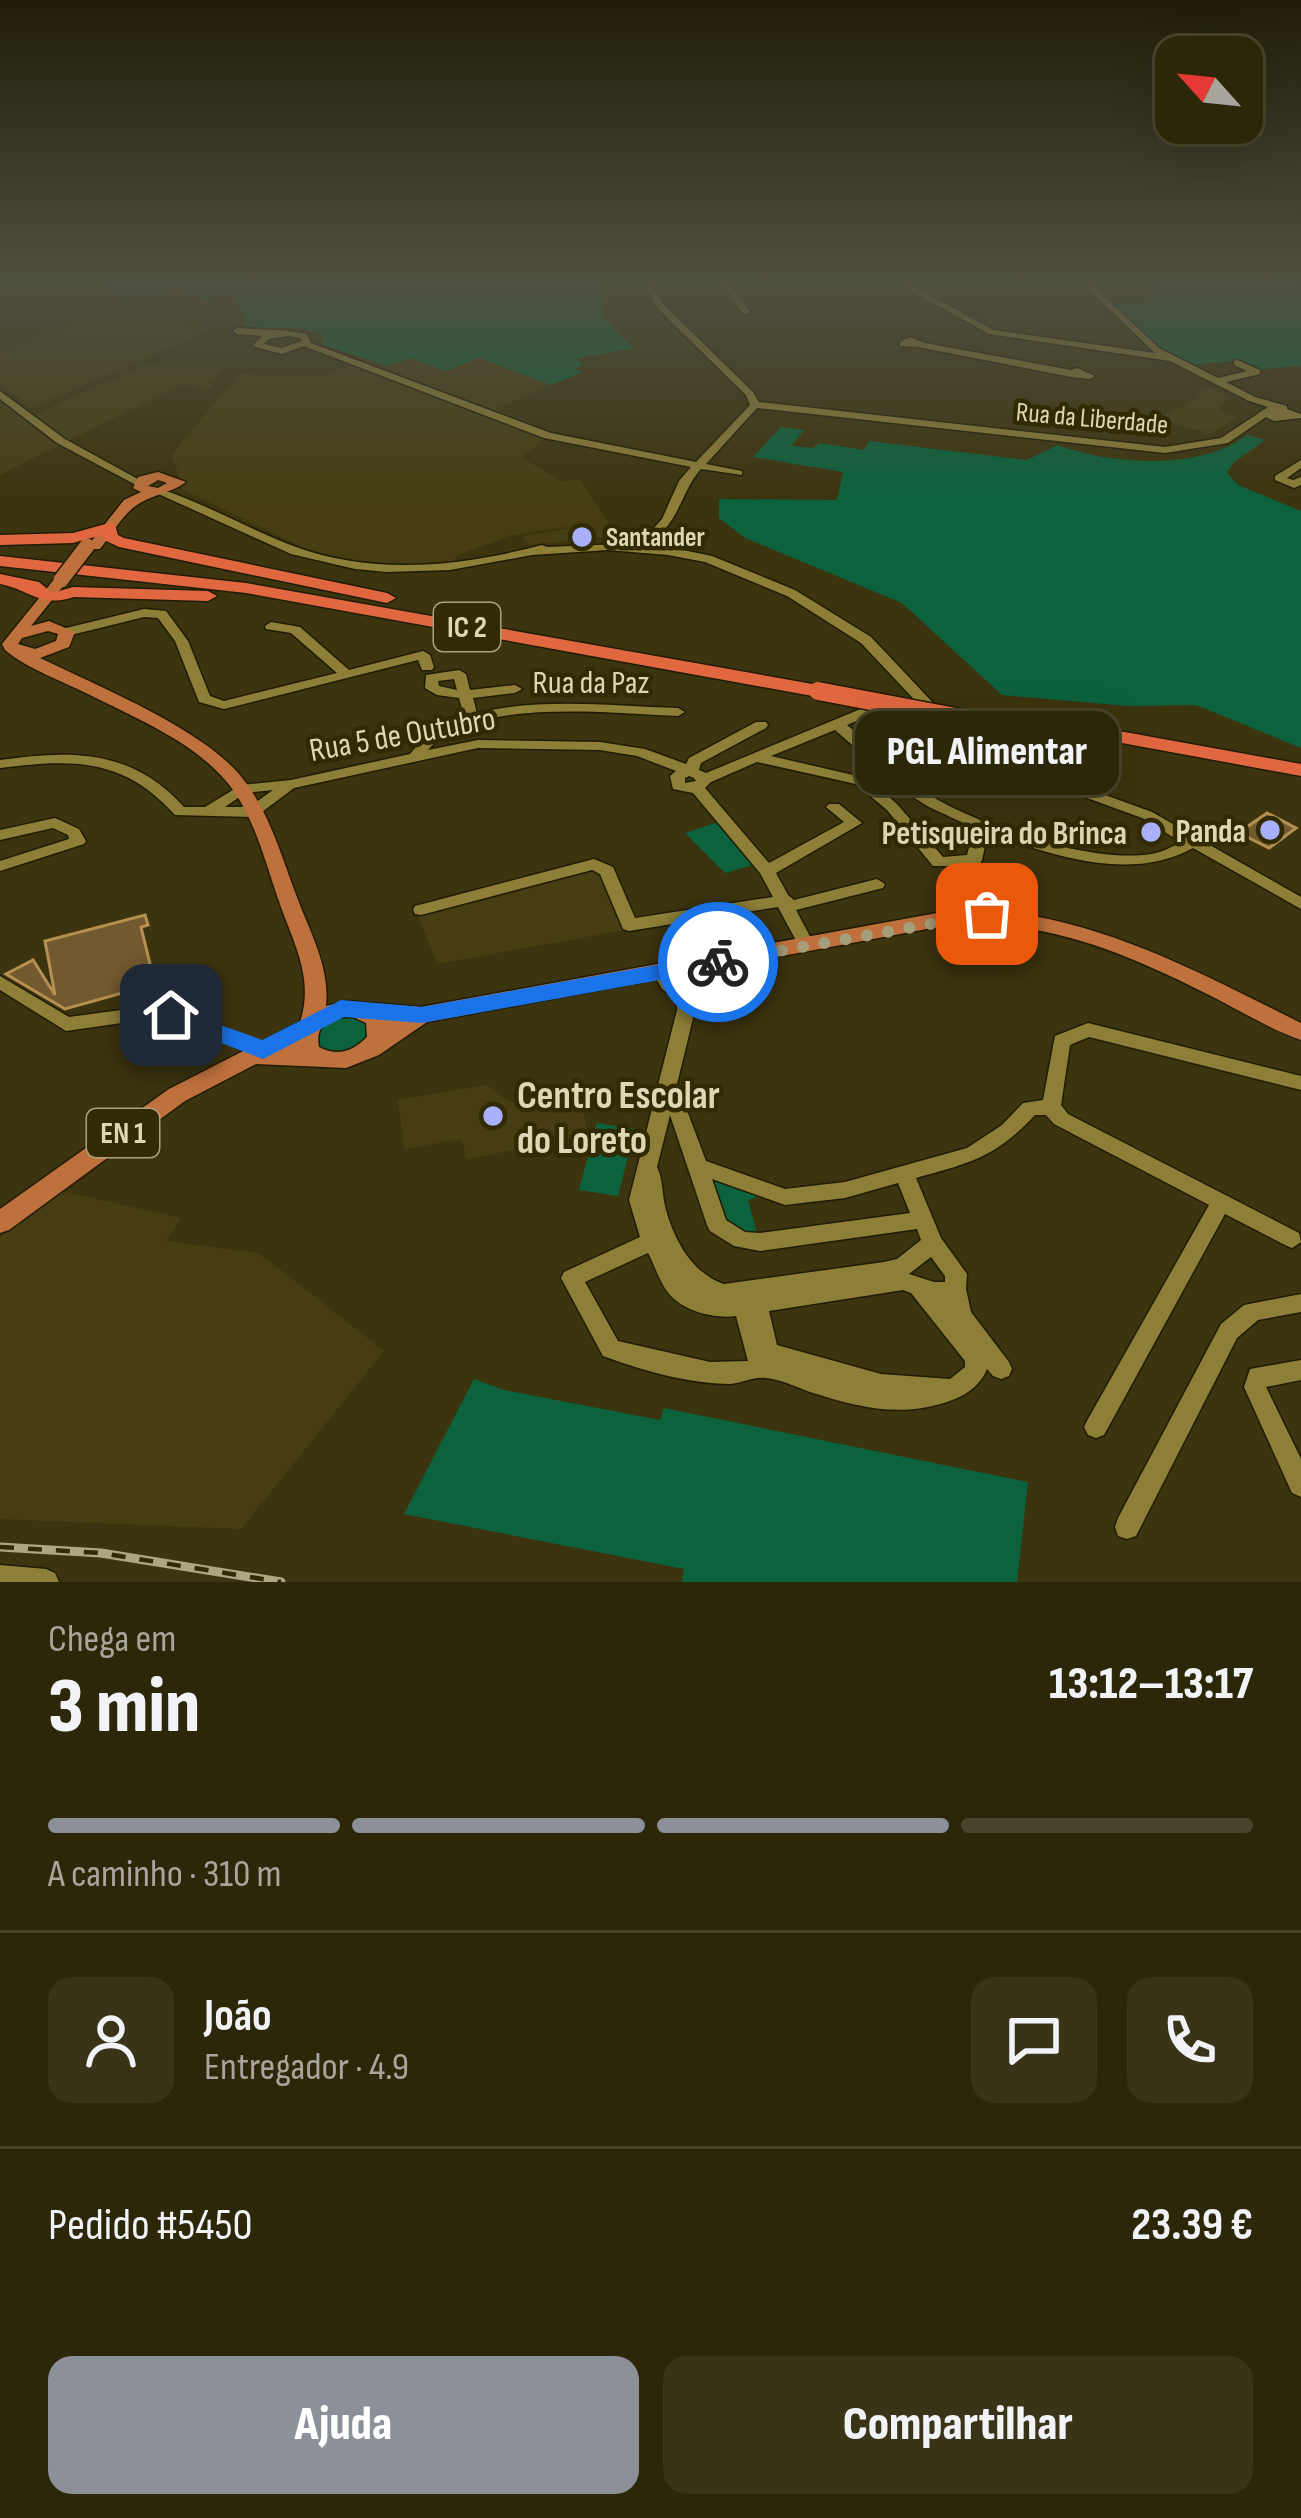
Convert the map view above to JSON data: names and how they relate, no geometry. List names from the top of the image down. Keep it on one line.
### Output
{"streets":{"highway":["IC 2"],"main road":["EN 1"],"street":["Rua da Liberdade","Rua da Paz","Rua 5 de Outubro"]},"crossings":[["Rua da Paz","Rua 5 de Outubro"],["Rua 5 de Outubro","EN 1"]],"places":["Santander","Panda","Petisqueira do Brinca","PGL Alimentar","Centro Escolar do Loreto"],"north":"top left","page":{"bubble":"PGL Alimentar","heading":["3 min","Chega em","13:12–13:17"],"panel":["João","Entregador · 4.9","Pedido #5450","23.39 €"],"bar":"A caminho · 310 m","buttons":["Ajuda","Compartilhar"]}}
